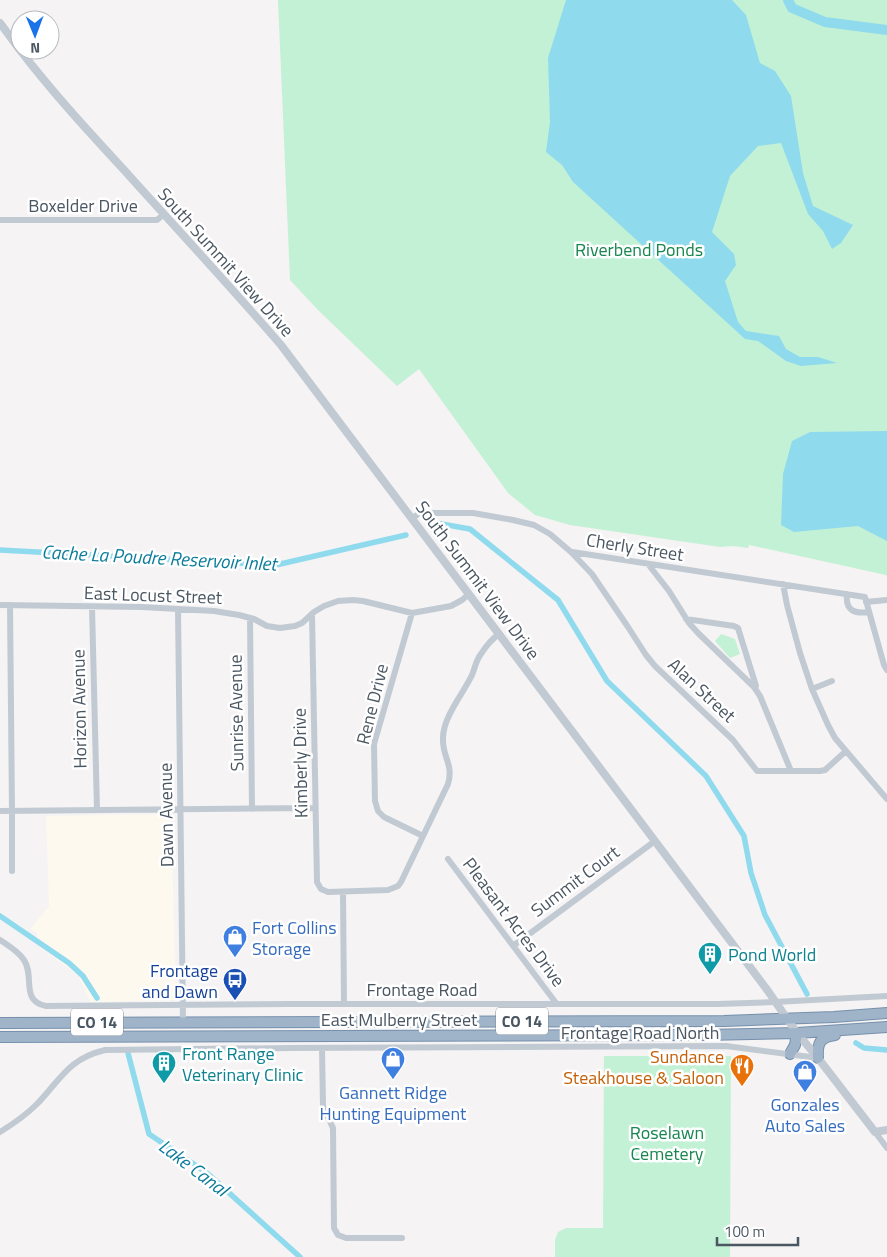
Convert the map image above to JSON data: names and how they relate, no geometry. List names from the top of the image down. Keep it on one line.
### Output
{"streets":{"highway":["East Mulberry Street","CO 14"],"street":["Boxelder Drive","South Summit View Drive","Cherly Street","East Locust Street","Alan Street","Rene Drive","Horizon Avenue","Sunrise Avenue","Kimberly Drive","Dawn Avenue","Summit Court","Pleasant Acres Drive","Frontage Road","Frontage Road North"]},"crossings":[["Boxelder Drive","South Summit View Drive"],["South Summit View Drive","Cherly Street"],["South Summit View Drive","East Locust Street"],["South Summit View Drive","Summit Court"],["South Summit View Drive","Frontage Road"],["South Summit View Drive","East Mulberry Street"],["South Summit View Drive","Frontage Road North"],["Cherly Street","Alan Street"],["East Locust Street","Rene Drive"],["East Locust Street","Horizon Avenue"],["East Locust Street","Sunrise Avenue"],["East Locust Street","Kimberly Drive"],["East Locust Street","Dawn Avenue"],["Dawn Avenue","Frontage Road"],["Dawn Avenue","East Mulberry Street"],["Summit Court","Pleasant Acres Drive"],["Pleasant Acres Drive","Frontage Road"]],"water":["Cache La Poudre Reservoir Inlet","Lake Canal"],"parks":["Riverbend Ponds","Roselawn Cemetery"],"places":{"shop":["Fort Collins Storage","Gannett Ridge Hunting Equipment","Gonzales Auto Sales"],"building":["Pond World","Front Range Veterinary Clinic"],"bus stop":["Frontage and Dawn"],"restaurant":["Sundance Steakhouse & Saloon"]},"scale_bar":"100 m","north":"bottom"}
